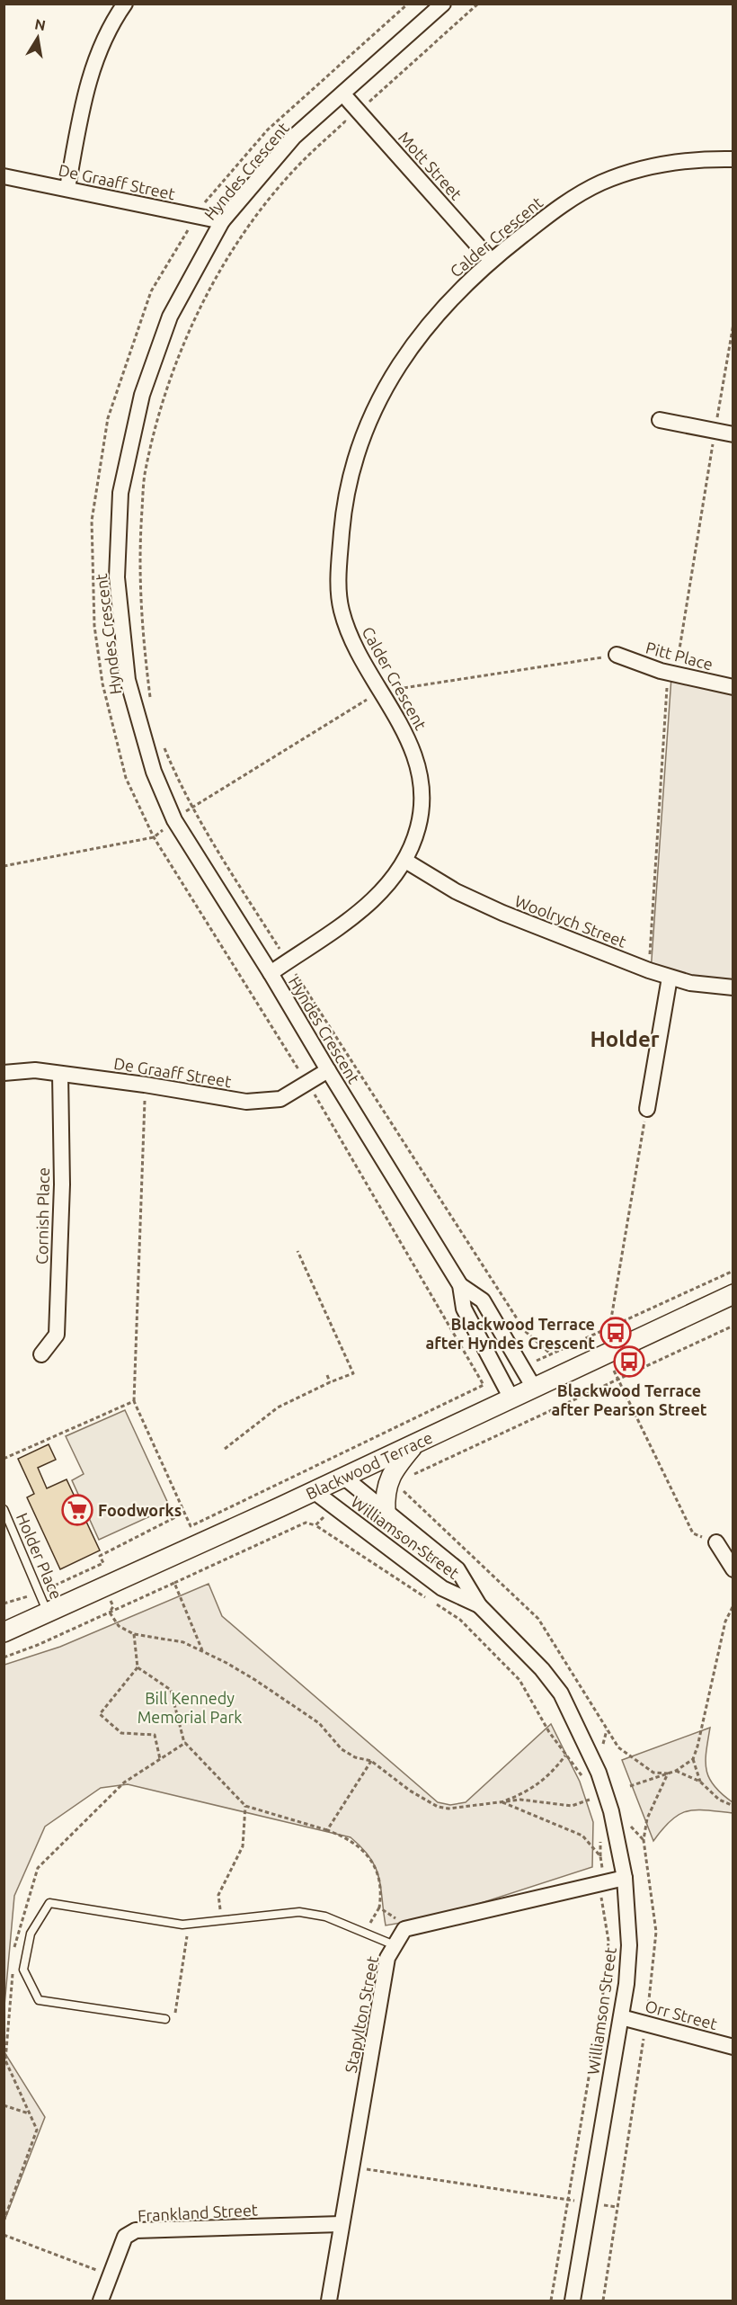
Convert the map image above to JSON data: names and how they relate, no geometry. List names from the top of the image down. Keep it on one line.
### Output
{"streets":{"street":["Mott Street","Hyndes Crescent","De Graaff Street","Calder Crescent","Pitt Place","Woolrych Street","Cornish Place","Blackwood Terrace","Williamson Street","Stapylton Street","Orr Street","Frankland Street"],"lane":["Holder Place"]},"crossings":[["Mott Street","Hyndes Crescent"],["Mott Street","Calder Crescent"],["Hyndes Crescent","De Graaff Street"],["Hyndes Crescent","Calder Crescent"],["Hyndes Crescent","Blackwood Terrace"],["De Graaff Street","Cornish Place"],["Calder Crescent","Woolrych Street"],["Blackwood Terrace","Williamson Street"],["Blackwood Terrace","Holder Place"],["Williamson Street","Orr Street"],["Stapylton Street","Frankland Street"]],"districts":["Holder"],"parks":["Bill Kennedy Memorial Park"],"places":{"bus stop":["Blackwood Terrace after Hyndes Crescent","Blackwood Terrace after Pearson Street"],"supermarket":["Foodworks"]},"north":"top"}
